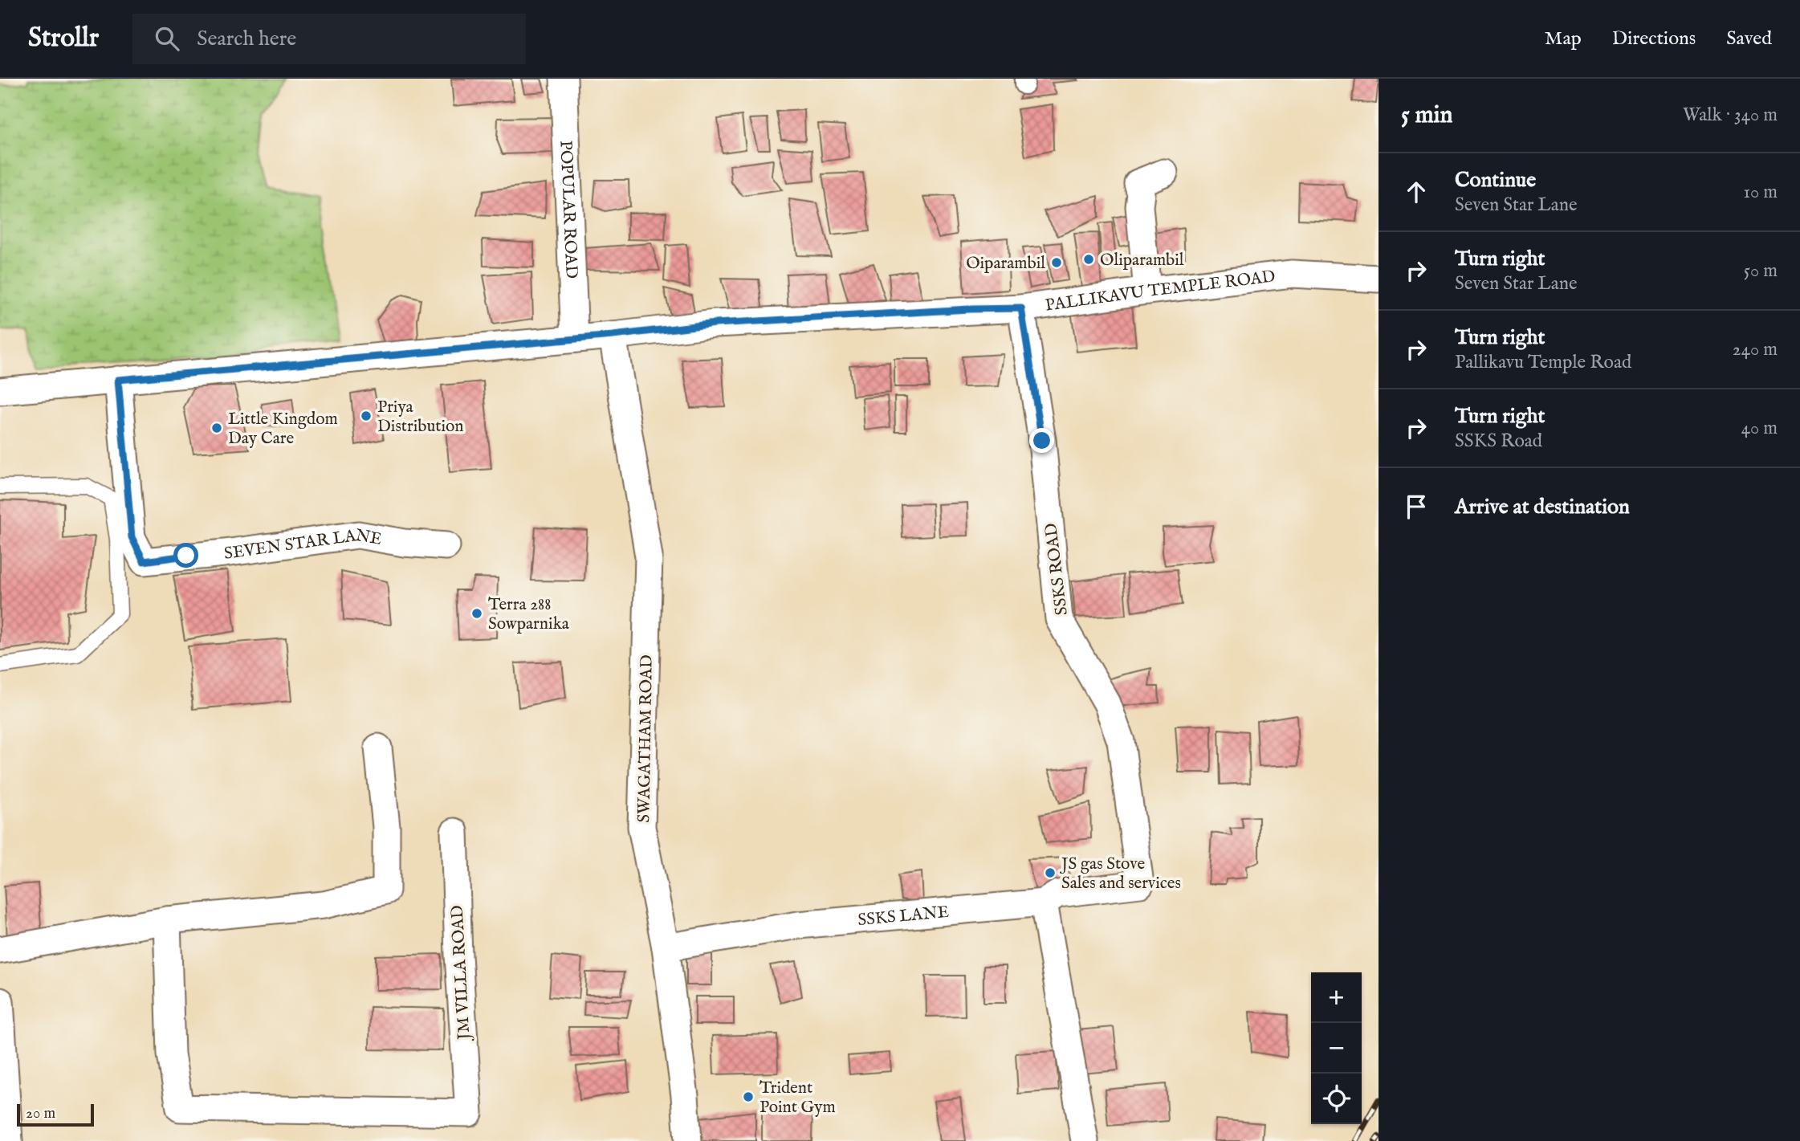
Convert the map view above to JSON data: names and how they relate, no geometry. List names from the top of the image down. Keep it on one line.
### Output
{"streets":{"street":["POPULAR ROAD","PALLIKAVU TEMPLE ROAD","SEVEN STAR LANE","SSKS ROAD","SWAGATHAM ROAD","SSKS LANE","JM VILLA ROAD"]},"crossings":[["POPULAR ROAD","PALLIKAVU TEMPLE ROAD"],["PALLIKAVU TEMPLE ROAD","SEVEN STAR LANE"],["PALLIKAVU TEMPLE ROAD","SSKS ROAD"],["PALLIKAVU TEMPLE ROAD","SWAGATHAM ROAD"],["SSKS ROAD","SSKS LANE"],["SWAGATHAM ROAD","SSKS LANE"]],"places":["Oliparambil","Oiparambil","Priya Distribution","Little Kingdom Day Care","Terra 288 Sowparnika","JS gas Stove Sales and services","Trident Point Gym"],"scale_bar":"20 m","page":{"header":"Strollr","search":"Search here","nav":["Map","Directions","Saved"],"heading":["5 min","Walk · 340 m"],"list":[["Continue","Seven Star Lane","10 m"],["Turn right","Seven Star Lane","50 m"],["Turn right","Pallikavu Temple Road","240 m"],["Turn right","SSKS Road","40 m"],"Arrive at destination"],"map_buttons":["+","−"],"scale":"20 m"}}
